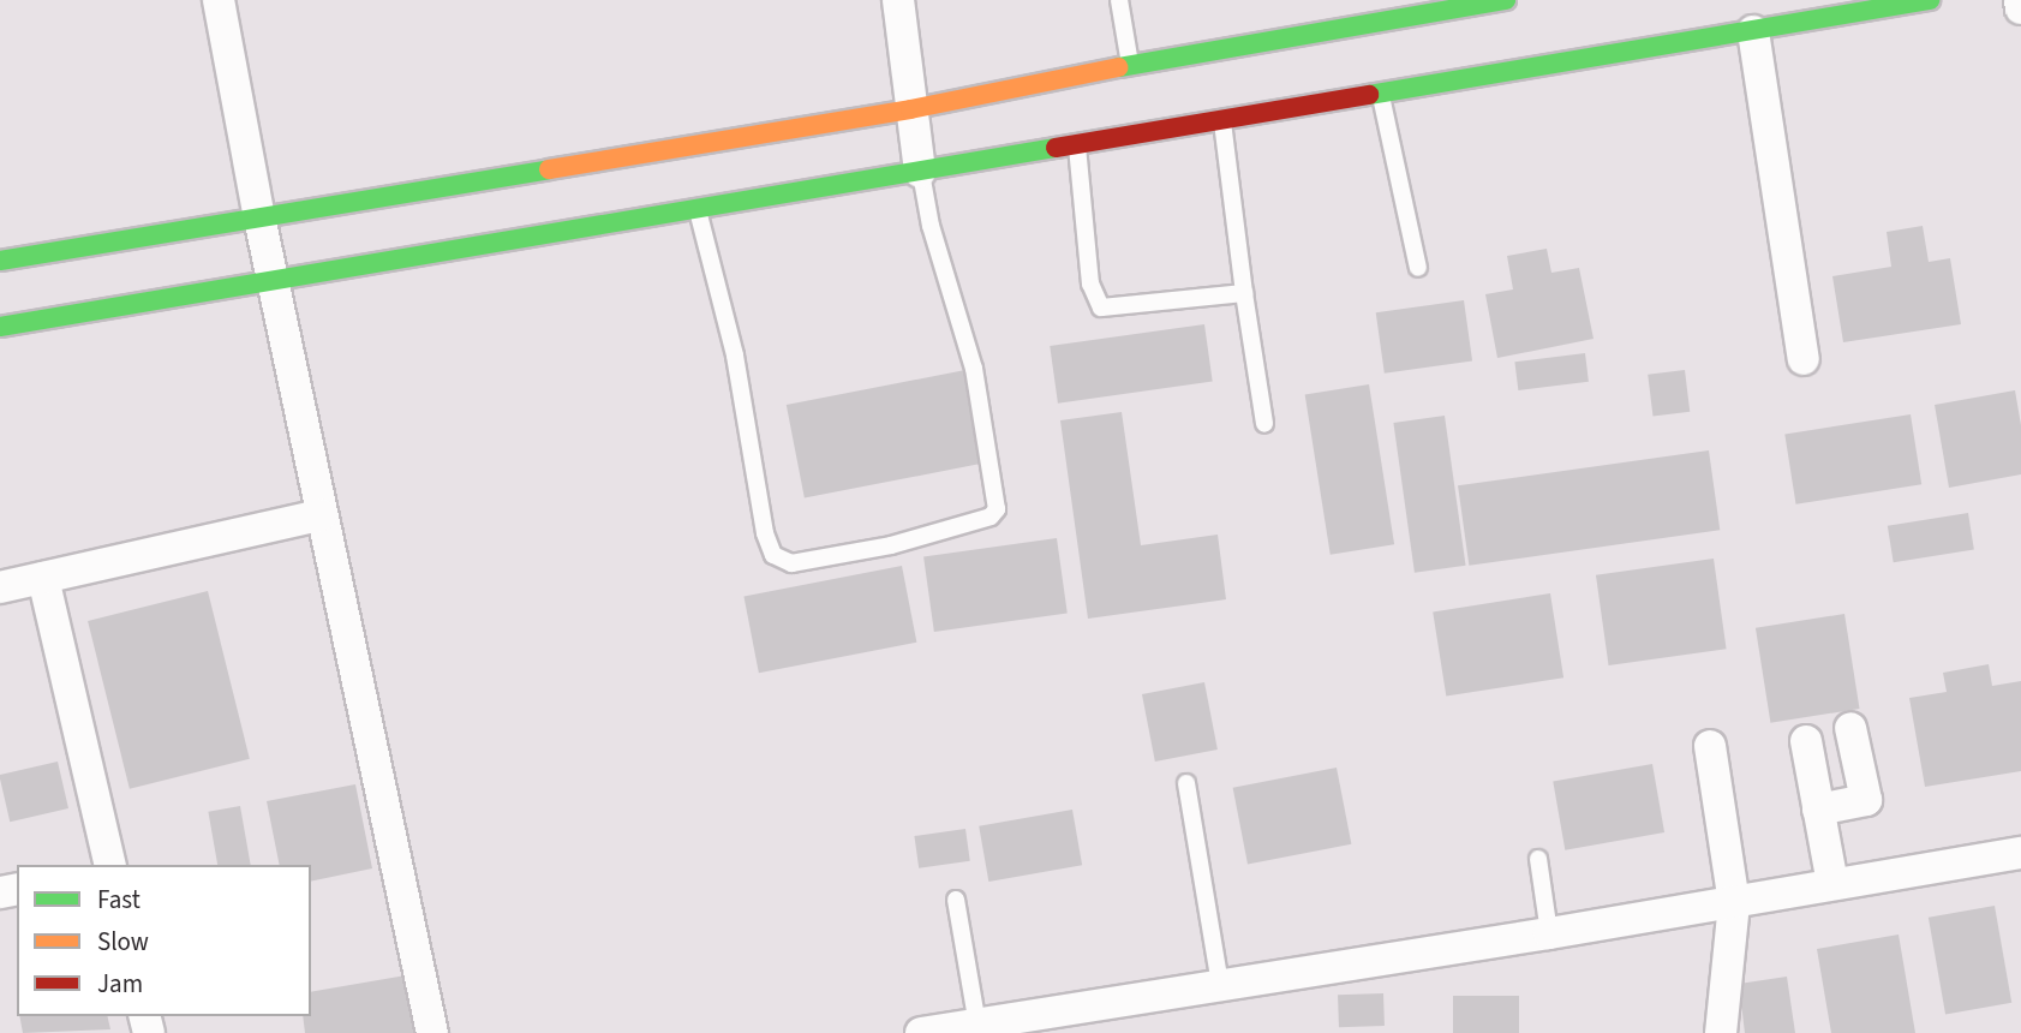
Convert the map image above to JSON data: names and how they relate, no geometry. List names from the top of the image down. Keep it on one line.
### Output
{"legend":["Fast","Slow","Jam"]}
